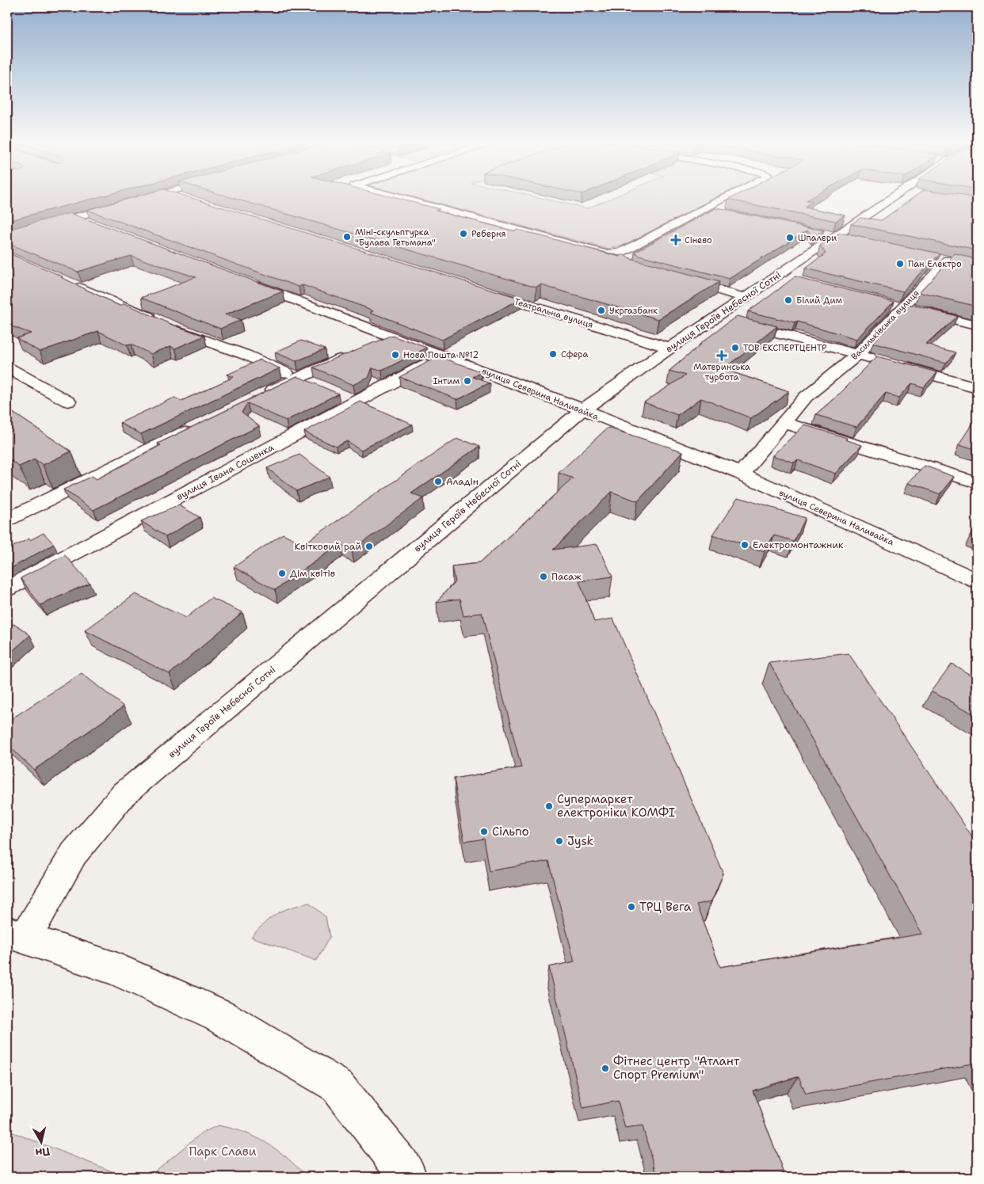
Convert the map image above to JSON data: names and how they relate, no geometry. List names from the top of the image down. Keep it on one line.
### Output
{"streets":{"street":["вулиця Героїв Небесної Сотні","Театральна вулиця","Васильківська вулиця","вулиця Северина Наливайка","вулиця Івана Сошенка"]},"crossings":[["вулиця Героїв Небесної Сотні","Театральна вулиця"],["вулиця Героїв Небесної Сотні","вулиця Северина Наливайка"],["Васильківська вулиця","вулиця Северина Наливайка"],["вулиця Северина Наливайка","вулиця Івана Сошенка"]],"parks":["Парк Слави"],"places":{"other":["Реберня","Міні-скульптурка \"Булава Гетьмана\"","Шпалери","Пан Електро","Білий Дим","Укргазбанк","ТОВ ЕКСПЕРТЦЕНТР","Сфера","Нова Пошта №12","Інтим","Аладін","Електромонтажник","Квітковий рай","Дім квітів","Пасаж","Супермаркет електроніки КОМФІ","Сільпо","Jysk","ТРЦ Вега","Фітнес центр \"Атлант Спорт Premium\""],"health":["Сінево","Материнська турбота"]},"north":"bottom"}
